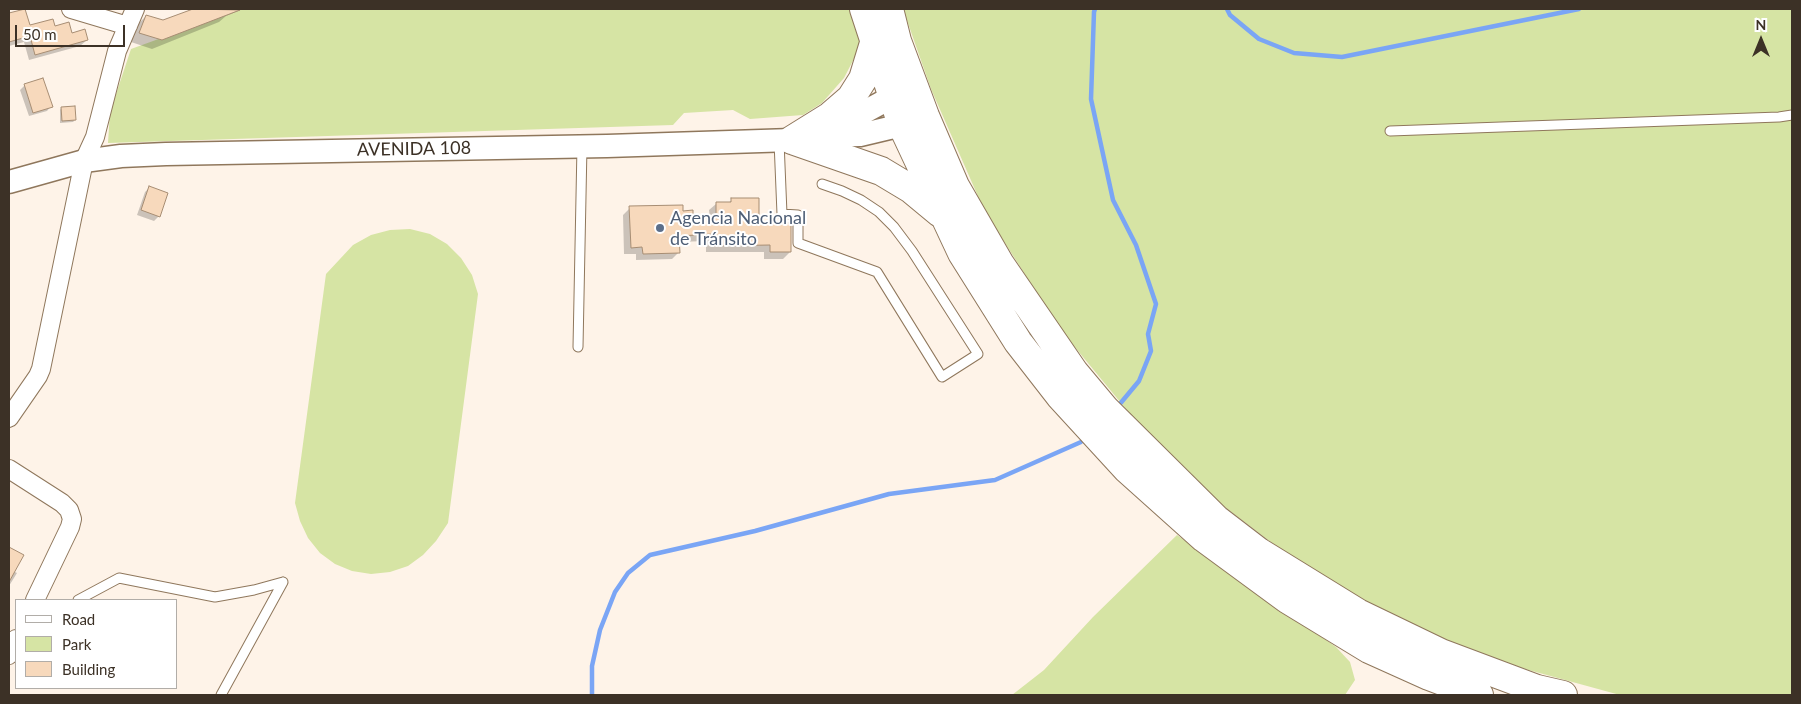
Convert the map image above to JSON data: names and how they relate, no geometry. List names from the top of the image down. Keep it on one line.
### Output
{"streets":{"street":["AVENIDA 108"]},"places":["Agencia Nacional de Tránsito"],"legend":["Road","Park","Building"],"scale_bar":"50 m","north":"top"}
